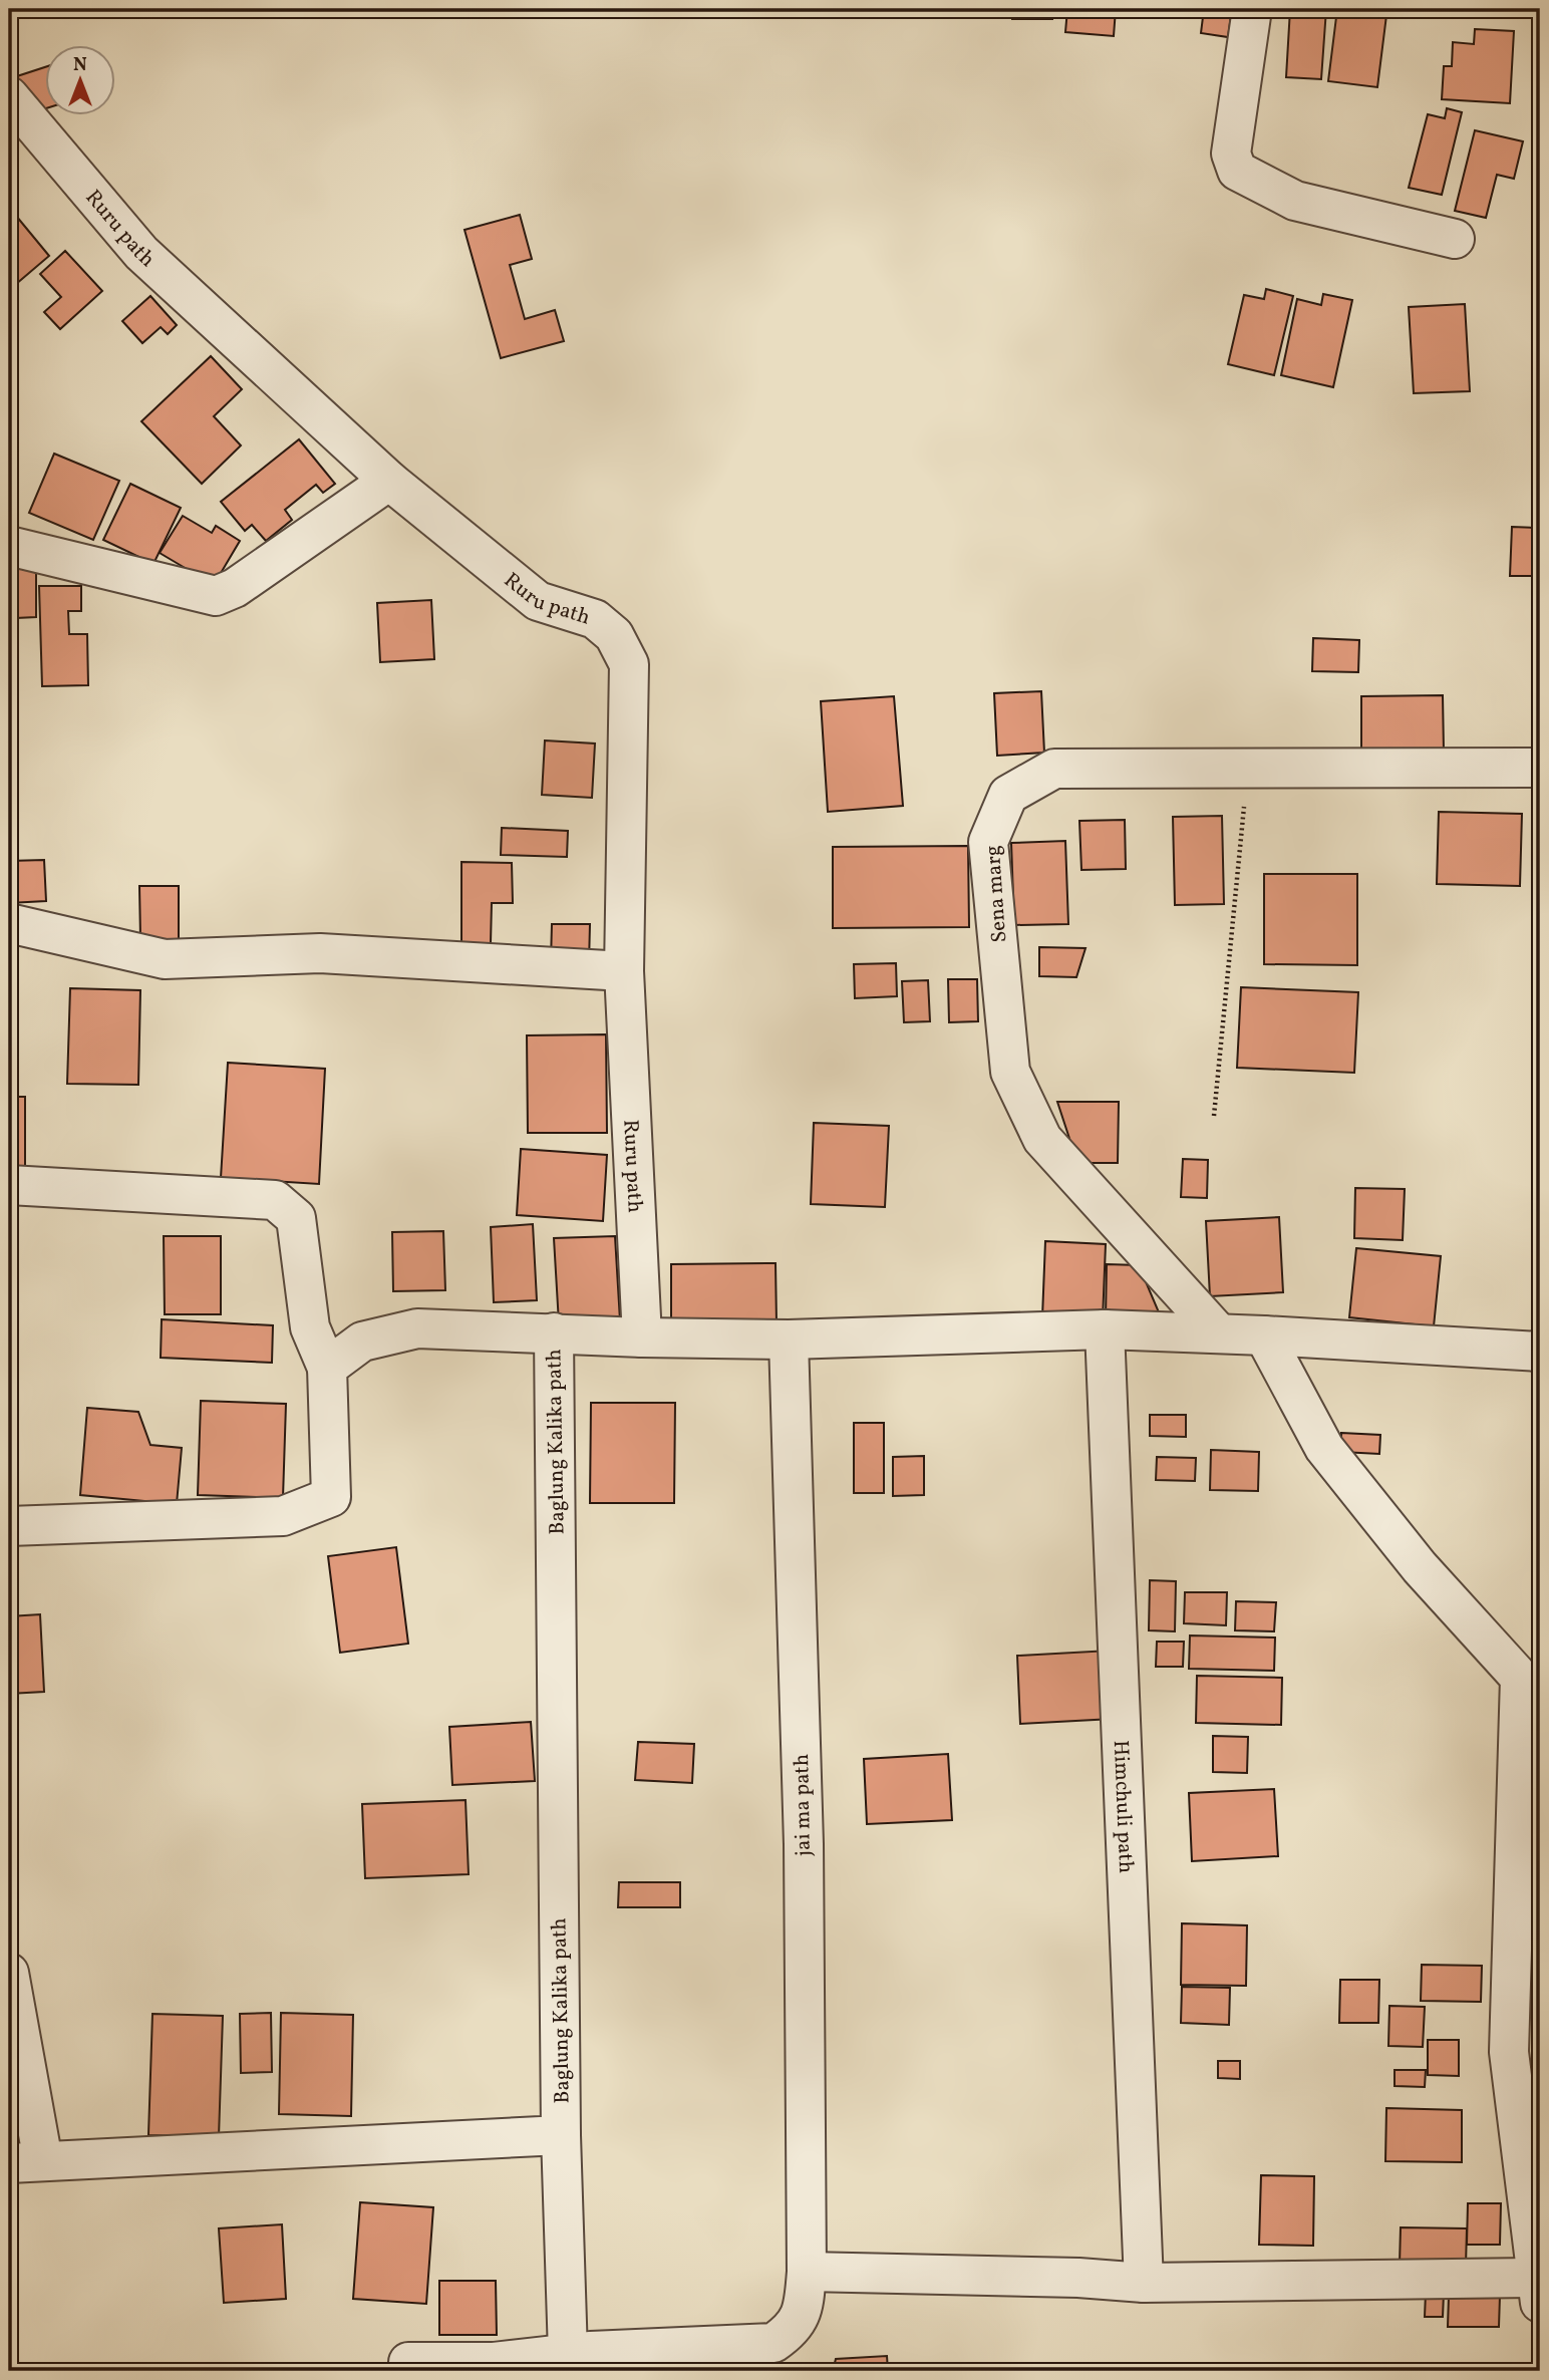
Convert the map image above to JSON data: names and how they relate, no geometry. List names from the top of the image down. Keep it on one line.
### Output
{"streets":{"street":["Ruru path","Sena marg","Baglung Kalika path","jai ma path","Himchuli path"]},"crossings":[["Baglung Kalika path","jai ma path"]],"north":"top"}
